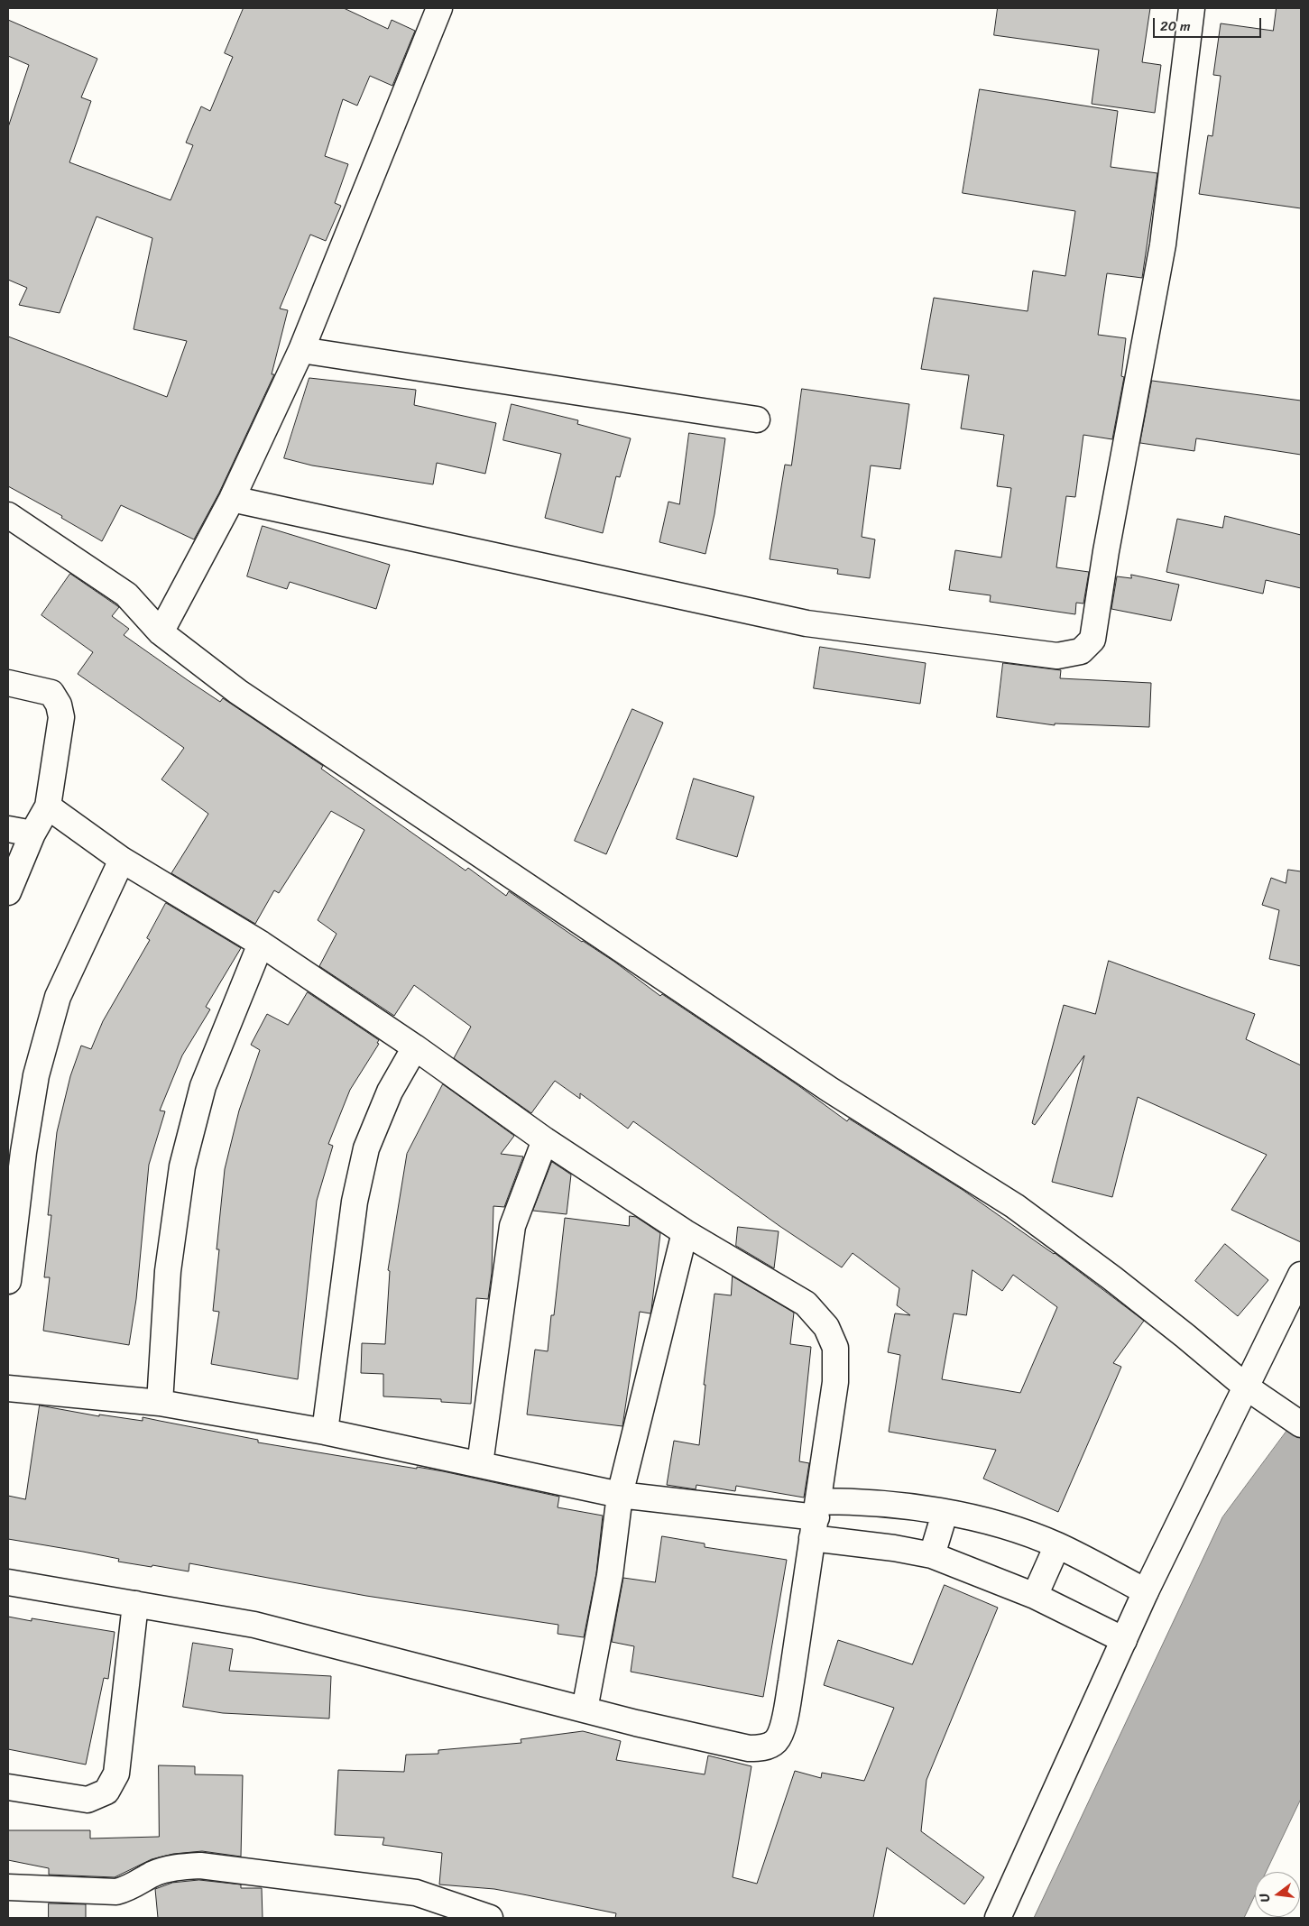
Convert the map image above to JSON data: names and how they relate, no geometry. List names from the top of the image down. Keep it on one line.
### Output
{"scale_bar":"20 m","north":"left"}
